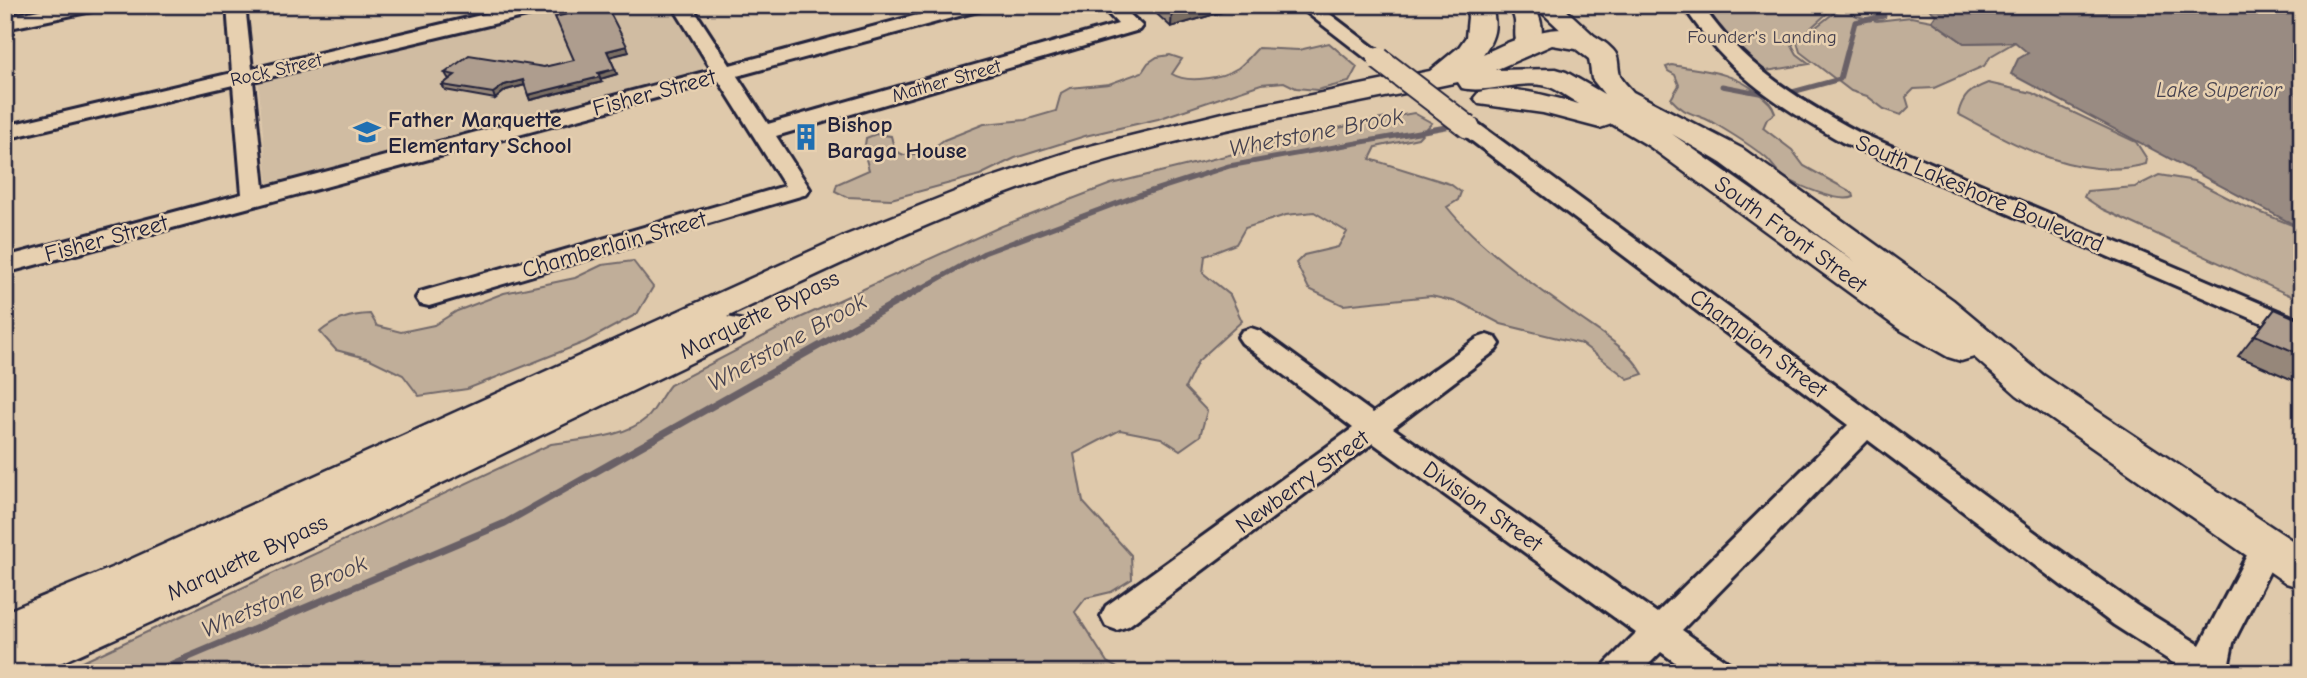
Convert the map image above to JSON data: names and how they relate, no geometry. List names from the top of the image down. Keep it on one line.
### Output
{"streets":{"highway":["South Front Street","Marquette Bypass"],"street":["Rock Street","Mather Street","Fisher Street","South Lakeshore Boulevard","Chamberlain Street","Champion Street","Newberry Street","Division Street"]},"crossings":[["Mather Street","Chamberlain Street"],["South Front Street","Marquette Bypass"],["Newberry Street","Division Street"]],"water":["Lake Superior","Whetstone Brook"],"parks":["Founder's Landing"],"places":{"school or university":["Father Marquette Elementary School"],"building":["Bishop Baraga House"]}}
